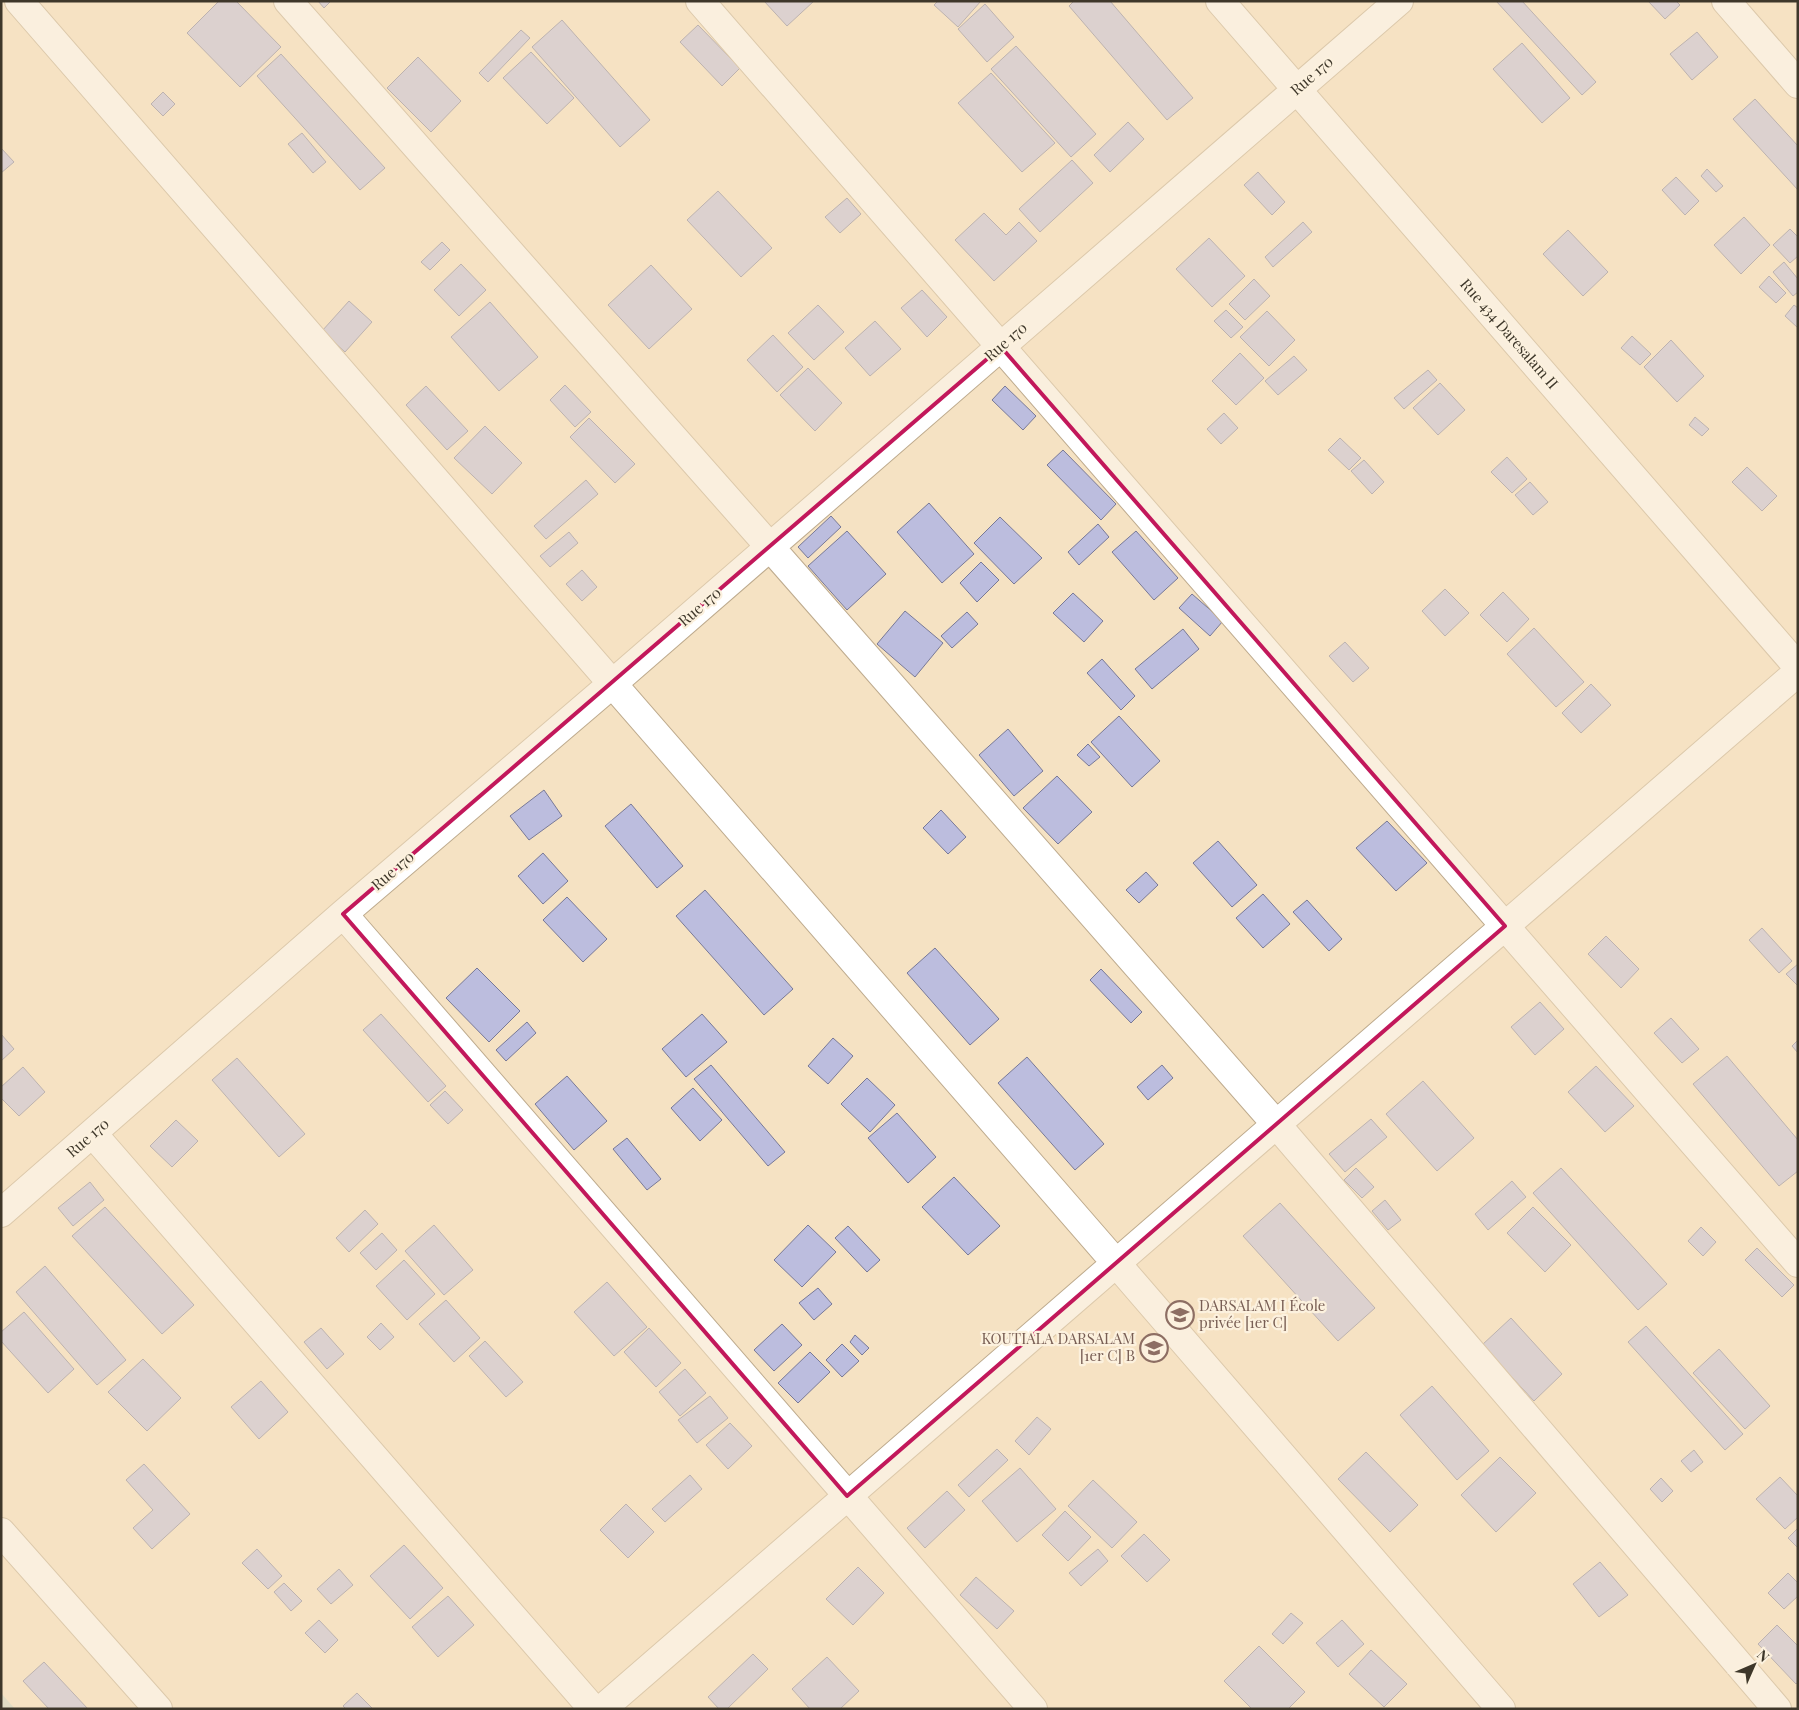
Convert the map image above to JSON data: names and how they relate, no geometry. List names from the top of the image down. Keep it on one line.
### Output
{"streets":{"street":["Rue 170","Rue 434 Daresalam II"]},"crossings":[["Rue 170","Rue 434 Daresalam II"]],"places":{"school or university":["DARSALAM I École privée [1er C]","KOUTIALA DARSALAM [1er C] B"]},"north":"top right"}
